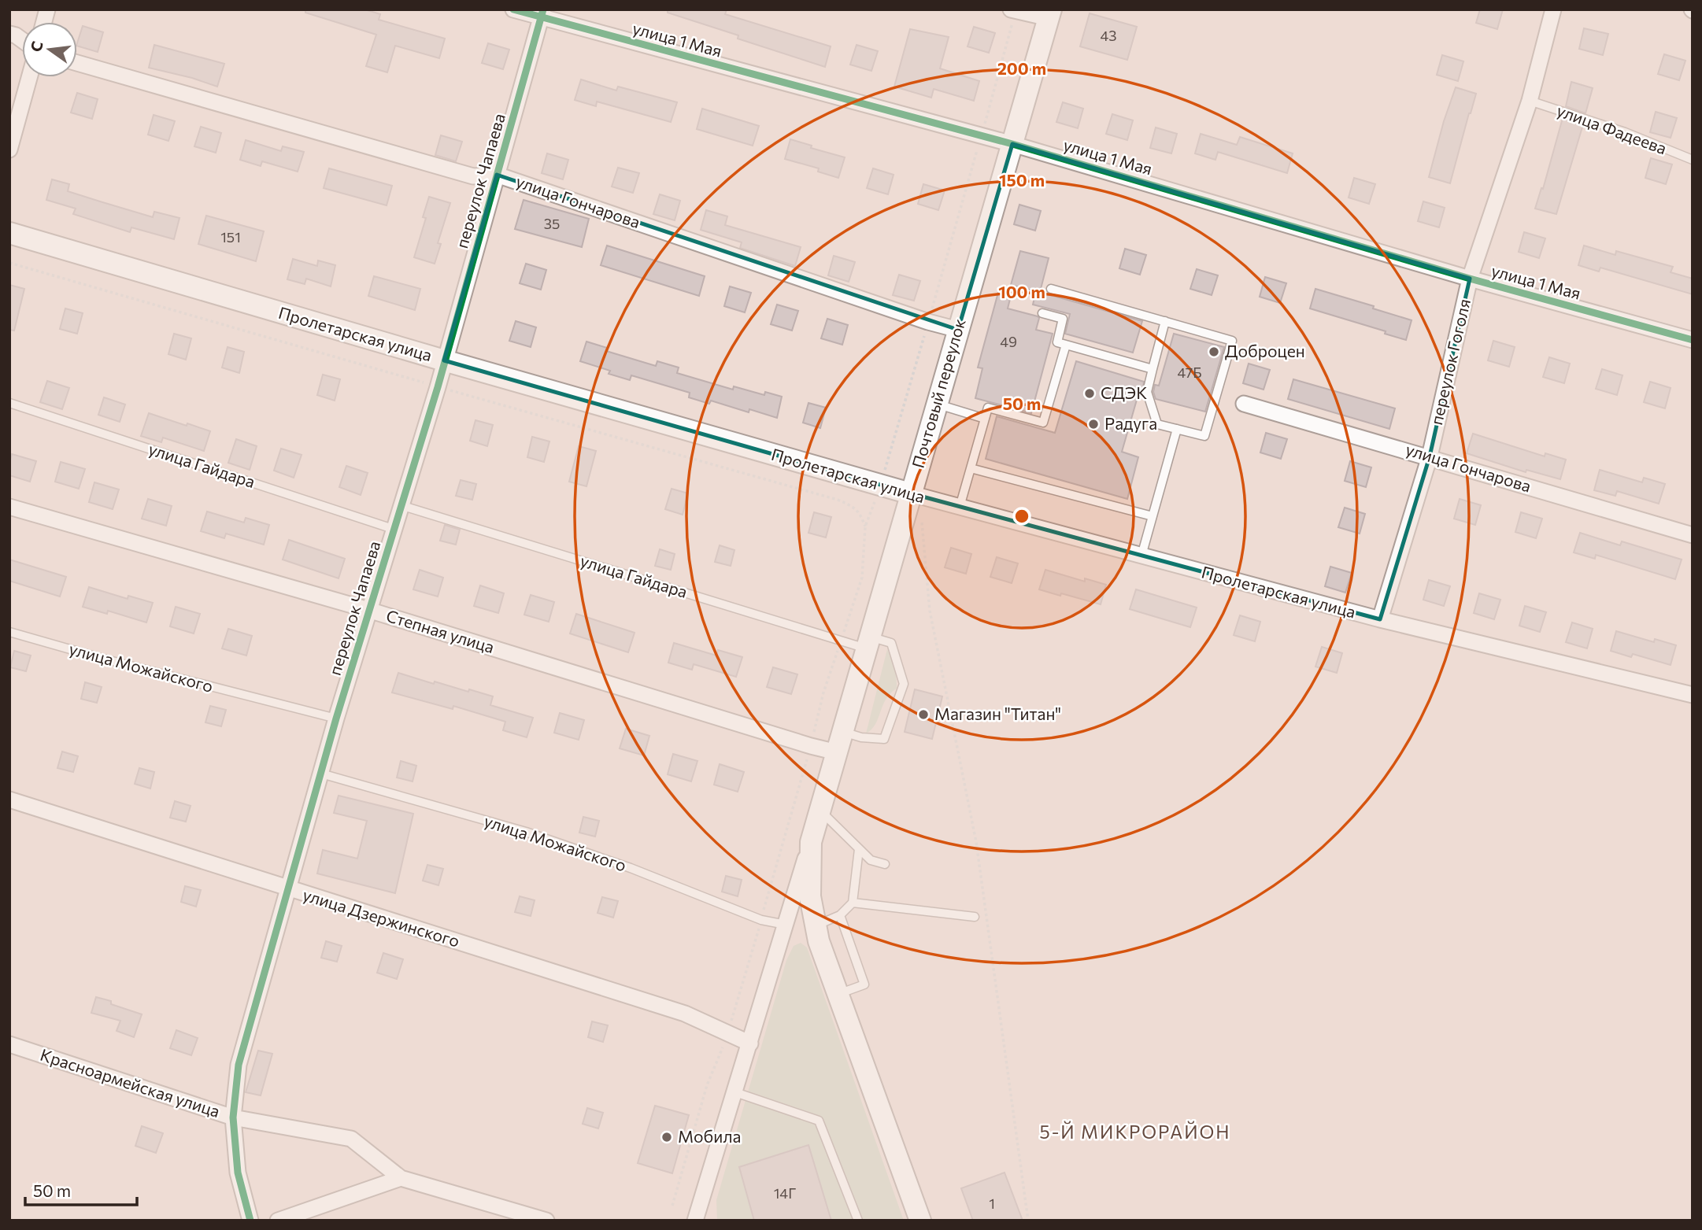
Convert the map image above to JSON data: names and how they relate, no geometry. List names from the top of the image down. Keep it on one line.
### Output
{"streets":{"main road":["Пролетарская улица","Почтовый переулок"],"street":["улица 1 Мая","переулок Чапаева","улица Гончарова","переулок Гоголя","Степная улица","улица Дзержинского","Красноармейская улица"],"lane":["улица Фадеева","улица Гайдара","улица Можайского"]},"crossings":[["улица 1 Мая","переулок Чапаева"],["улица 1 Мая","переулок Гоголя"],["улица 1 Мая","Почтовый переулок"],["улица Фадеева","переулок Гоголя"],["переулок Чапаева","улица Гончарова"],["переулок Чапаева","Пролетарская улица"],["переулок Чапаева","улица Гайдара"],["переулок Чапаева","Степная улица"],["переулок Чапаева","улица Можайского"],["переулок Чапаева","улица Дзержинского"],["переулок Чапаева","Красноармейская улица"],["улица Гончарова","переулок Гоголя"],["улица Гончарова","Почтовый переулок"],["Пролетарская улица","переулок Гоголя"],["Пролетарская улица","Почтовый переулок"],["Почтовый переулок","улица Гайдара"],["Почтовый переулок","Степная улица"]],"districts":["5-Й МИКРОРАЙОН"],"places":["Доброцен","СДЭК","Радуга","Магазин \"Титан\"","Мобила"],"house_numbers":["43","35","151","49","47Б","14Г","1"],"scale_bar":"50 m","north":"left","rings":["200 m","150 m","100 m","50 m"]}
